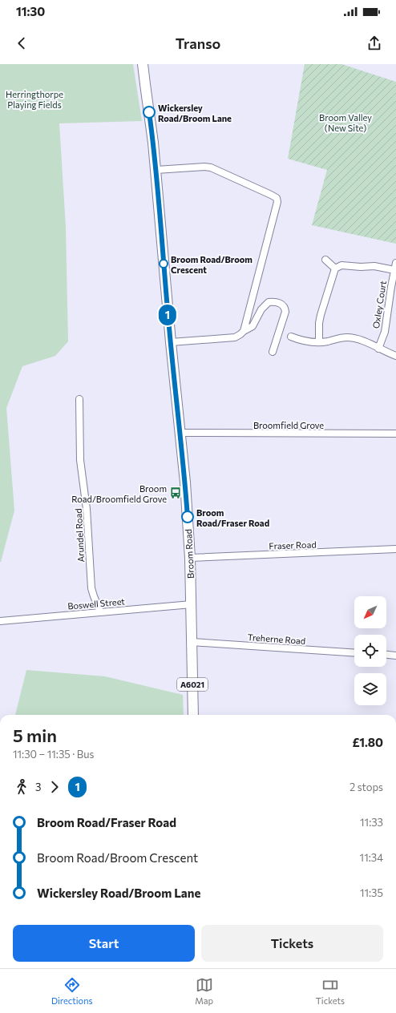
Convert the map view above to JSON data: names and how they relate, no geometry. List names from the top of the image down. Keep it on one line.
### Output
{"streets":{"main road":["Broom Road","A6021"],"street":["Oxley Court","Broomfield Grove","Arundel Road","Fraser Road","Boswell Street","Treherne Road"]},"crossings":[["Broomfield Grove","Broom Road"],["Arundel Road","Boswell Street"],["Fraser Road","Broom Road"],["Broom Road","Boswell Street"],["Broom Road","Treherne Road"]],"parks":["Herringthorpe Playing Fields","Broom Valley (New Site)"],"places":{"other":["Wickersley Road/Broom Lane","Broom Road/Broom Crescent","Broom Road/Fraser Road"],"bus stop":["Broom Road/Broomfield Grove"]},"lines":["bus line 1"],"north":"bottom left","page":{"status":"11:30","header":"Transo","on_map":"1","heading":["5 min","11:30 – 11:35 · Bus","£1.80"],"legs":["3","1","2 stops"],"list":[{"name":"Broom Road/Fraser Road","value":"11:33"},{"name":"Broom Road/Broom Crescent","value":"11:34"},{"name":"Wickersley Road/Broom Lane","value":"11:35"}],"buttons":["Start","Tickets"],"tabs":["Directions","Map","Tickets"]}}
